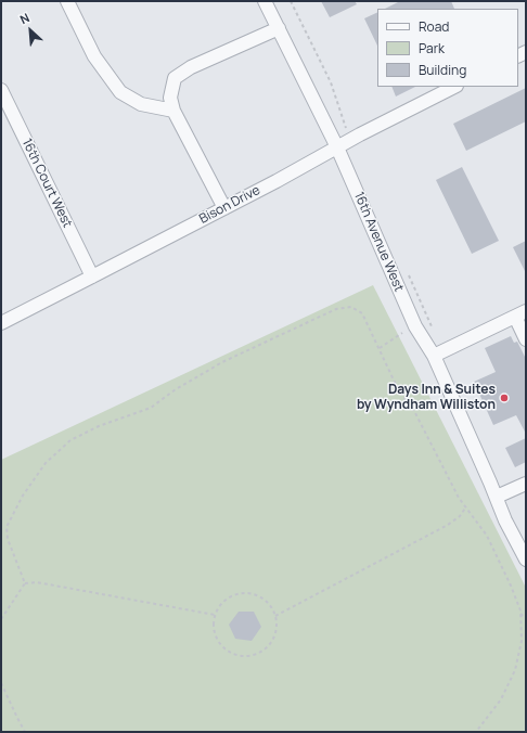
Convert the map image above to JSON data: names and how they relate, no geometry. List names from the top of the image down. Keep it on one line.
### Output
{"streets":{"street":["16th Court West","Bison Drive","16th Avenue West"]},"crossings":[["16th Court West","Bison Drive"],["Bison Drive","16th Avenue West"]],"places":["Days Inn & Suites by Wyndham Williston"],"legend":["Road","Park","Building"],"north":"top left"}
